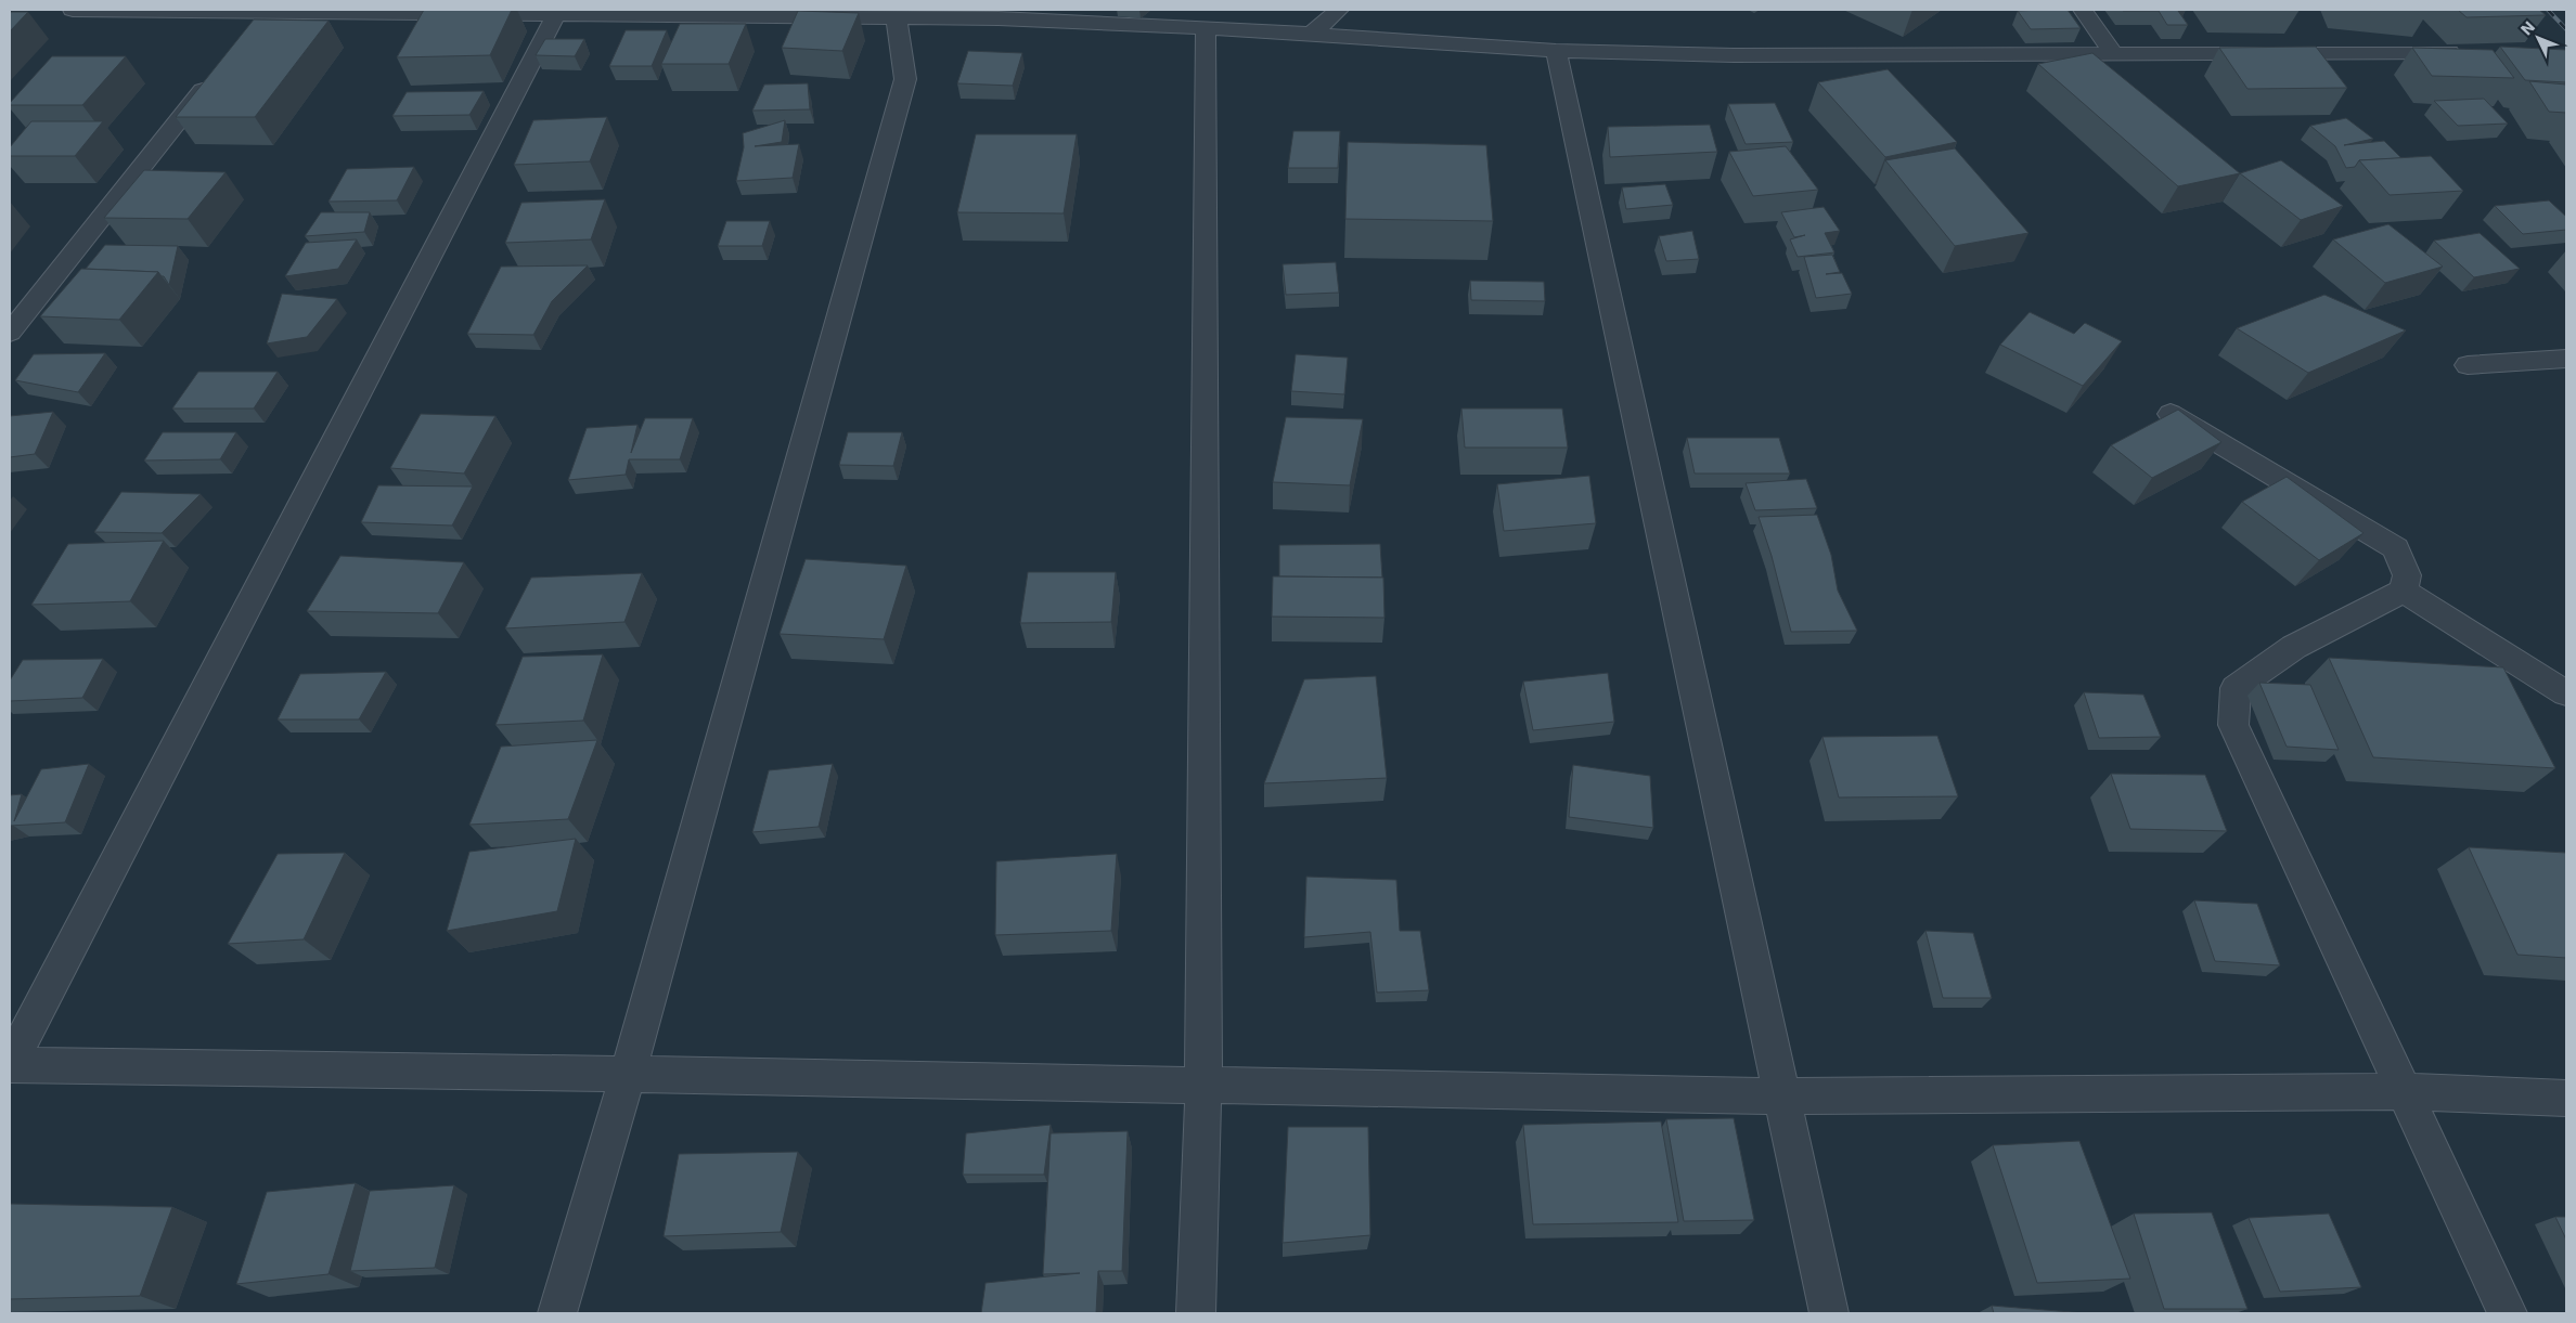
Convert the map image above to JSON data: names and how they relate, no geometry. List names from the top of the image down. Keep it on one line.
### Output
{"north":"top left"}
